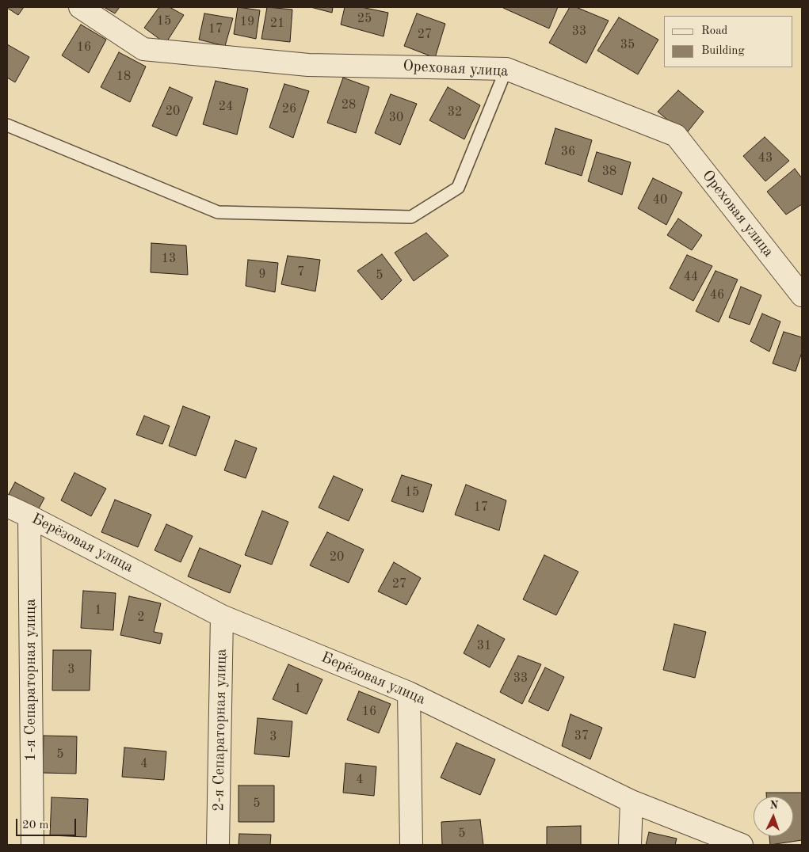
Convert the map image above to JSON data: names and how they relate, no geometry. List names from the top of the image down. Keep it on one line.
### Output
{"streets":{"street":["Ореховая улица","Берёзовая улица","1-я Сепараторная улица","2-я Сепараторная улица"]},"crossings":[["Берёзовая улица","1-я Сепараторная улица"],["Берёзовая улица","2-я Сепараторная улица"]],"house_numbers":["25","15","19","21","17","33","27","35","16","18","28","24","26","20","32","30","36","43","38","40","13","7","9","5","44","46","15","17","20","27","1","2","31","3","33","1","16","37","3","5","4","4","5","5"],"legend":["Road","Building"],"scale_bar":"20 m","north":"top"}
